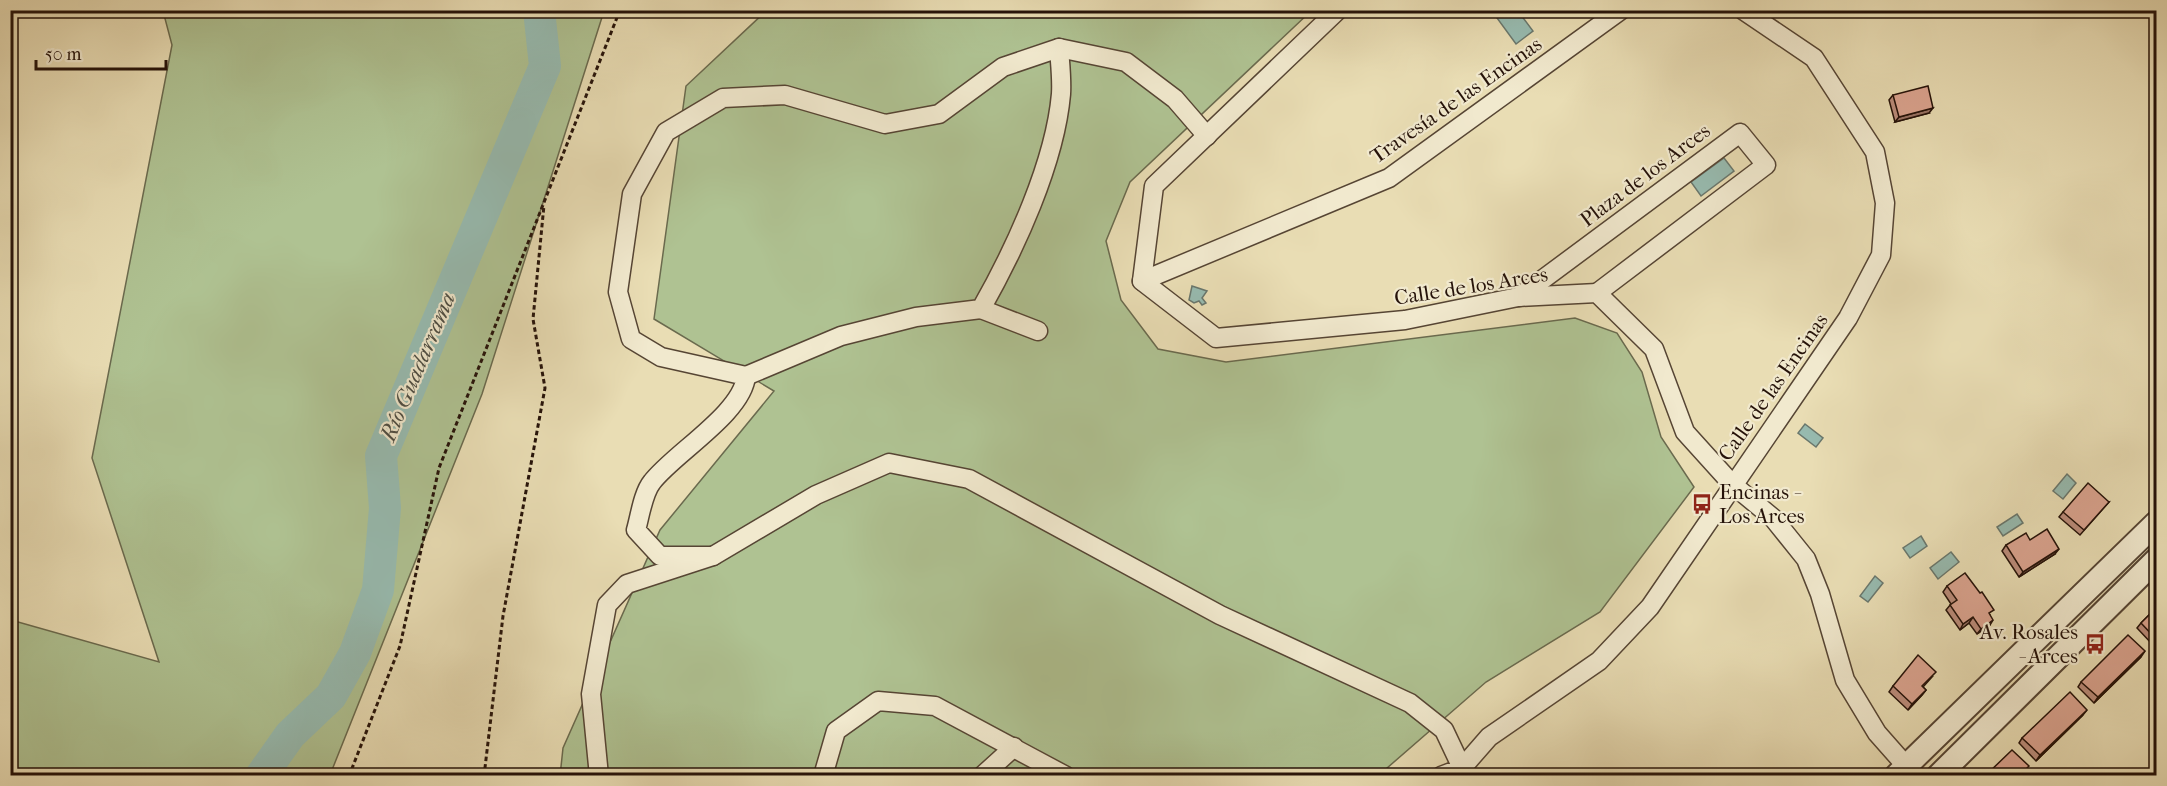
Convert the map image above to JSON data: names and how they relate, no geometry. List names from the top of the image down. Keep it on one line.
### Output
{"streets":{"street":["Travesía de las Encinas","Plaza de los Arces","Calle de los Arces","Calle de las Encinas"]},"crossings":[["Travesía de las Encinas","Calle de los Arces"],["Plaza de los Arces","Calle de los Arces"]],"water":["Río Guadarrama"],"places":{"bus stop":["Encinas - Los Arces","Av. Rosales - Arces"]},"scale_bar":"50 m"}
